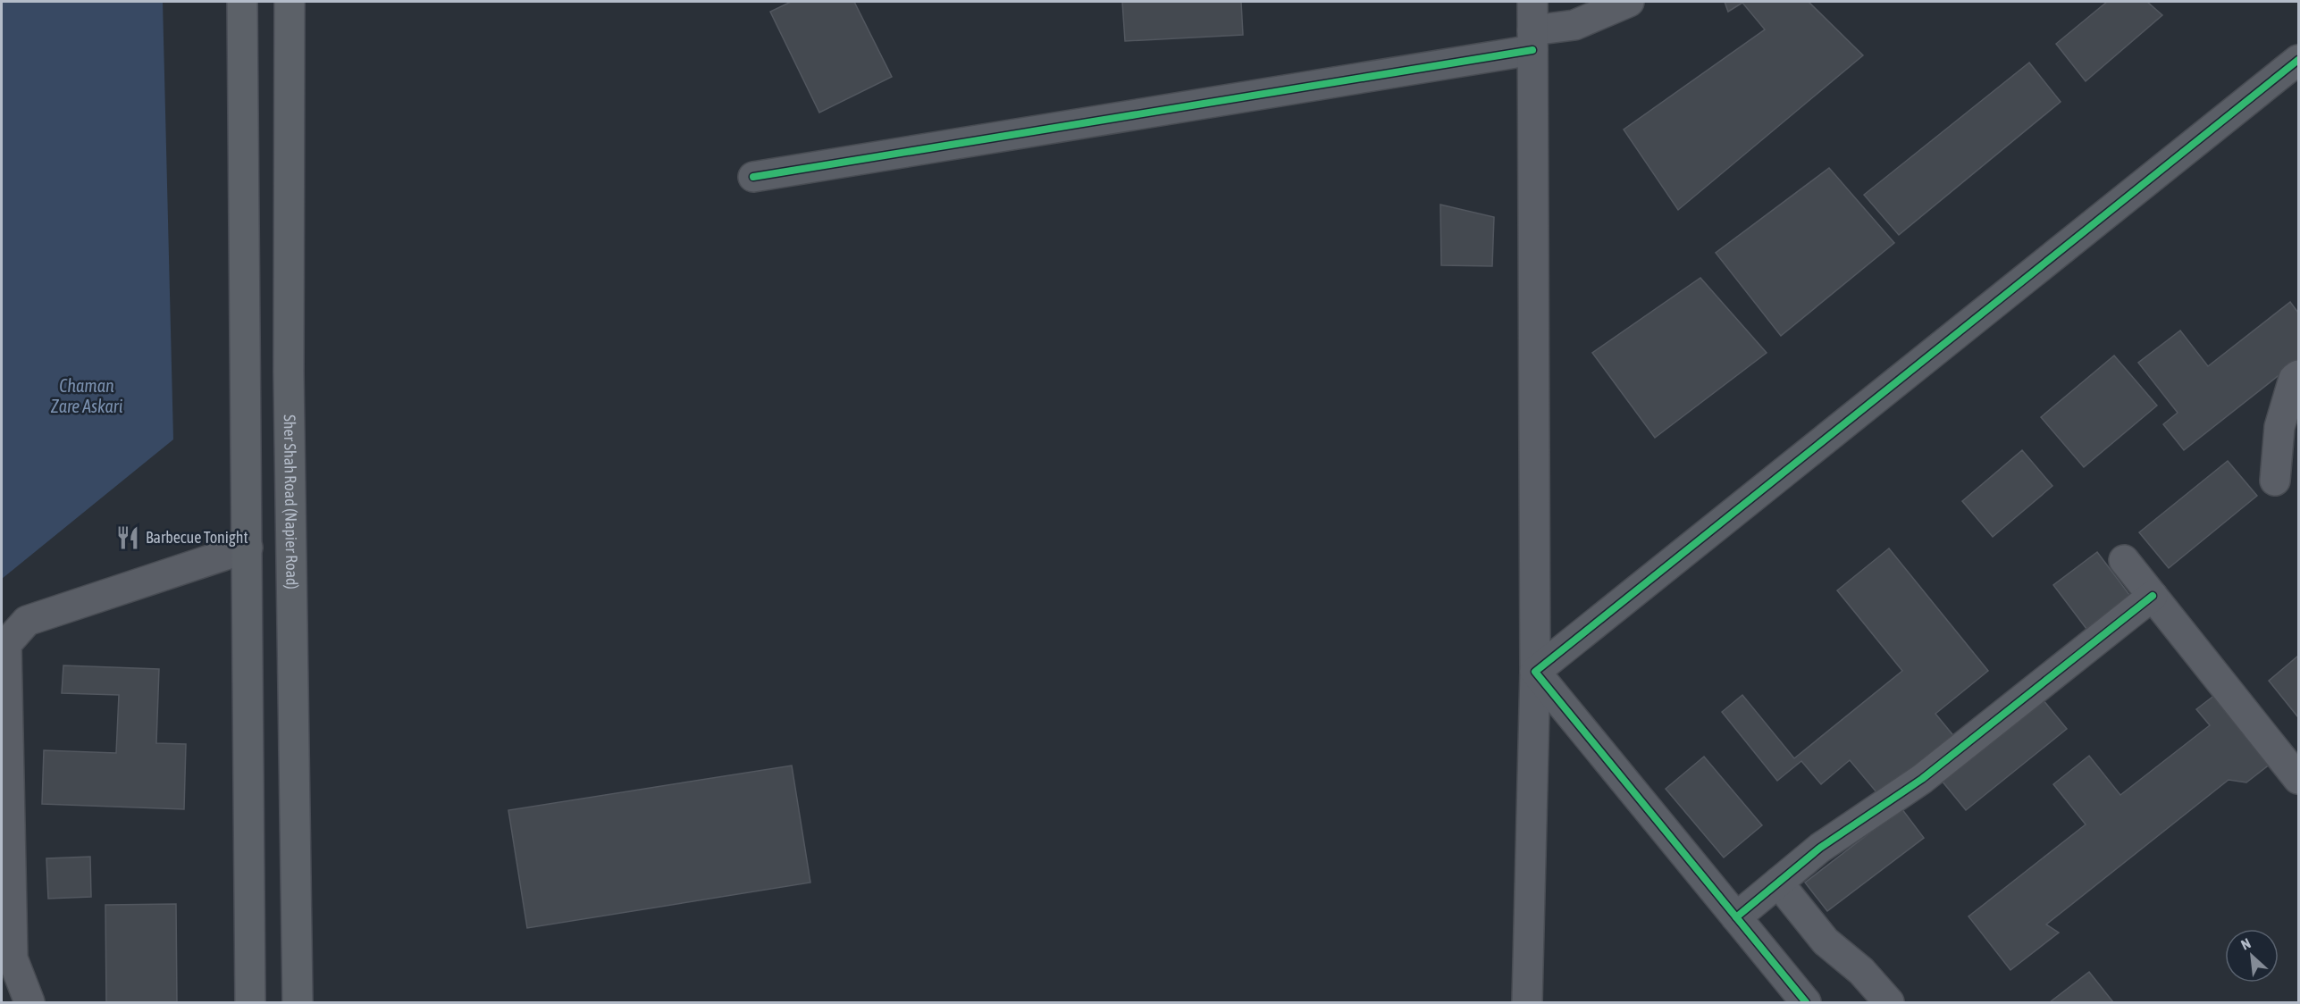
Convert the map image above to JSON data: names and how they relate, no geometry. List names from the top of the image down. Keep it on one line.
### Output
{"streets":{"main road":["Sher Shah Road (Napier Road)"]},"water":["Chaman Zare Askari"],"places":{"restaurant":["Barbecue Tonight"]},"north":"top left"}
